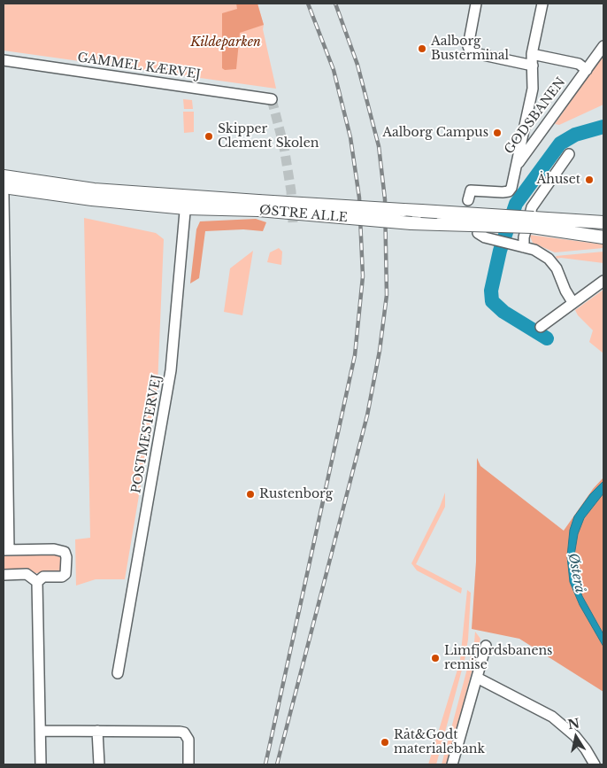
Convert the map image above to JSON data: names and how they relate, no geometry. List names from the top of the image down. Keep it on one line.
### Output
{"streets":{"street":["GAMMEL KÆRVEJ","GODSBANEN","ØSTRE ALLE","POSTMESTERVEJ"]},"crossings":[["ØSTRE ALLE","POSTMESTERVEJ"]],"water":["Østerå"],"parks":["Kildeparken"],"places":["Aalborg Busterminal","Aalborg Campus","Skipper Clement Skolen","Åhuset","Rustenborg","Limfjordsbanens remise","Råt&Godt materialebank"],"north":"top"}
